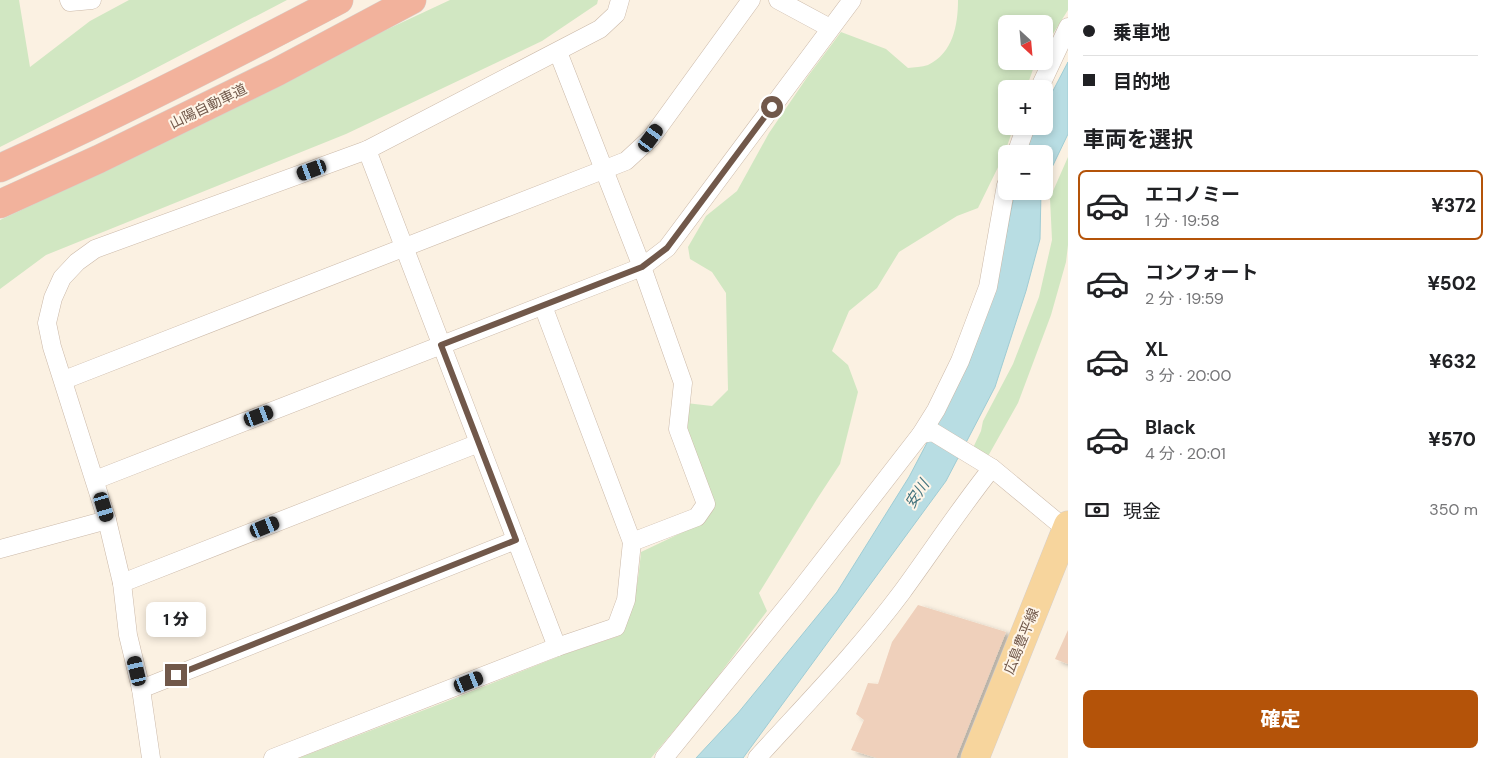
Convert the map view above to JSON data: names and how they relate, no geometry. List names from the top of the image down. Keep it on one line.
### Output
{"streets":{"highway":["山陽自動車道"],"main road":["広島豊平線"]},"water":["安川"],"north":"bottom right","page":{"banner":["乗車地","目的地"],"map_buttons":["+","−"],"heading":"車両を選択","list":[{"name":"エコノミー","note":"1 分 · 19:58","value":"¥372"},{"name":"コンフォート","note":"2 分 · 19:59","value":"¥502"},{"name":"XL","note":"3 分 · 20:00","value":"¥632"},{"name":"Black","note":"4 分 · 20:01","value":"¥570"}],"pay":["現金","350 m"],"bubble":"1 分","buttons":"確定"}}
